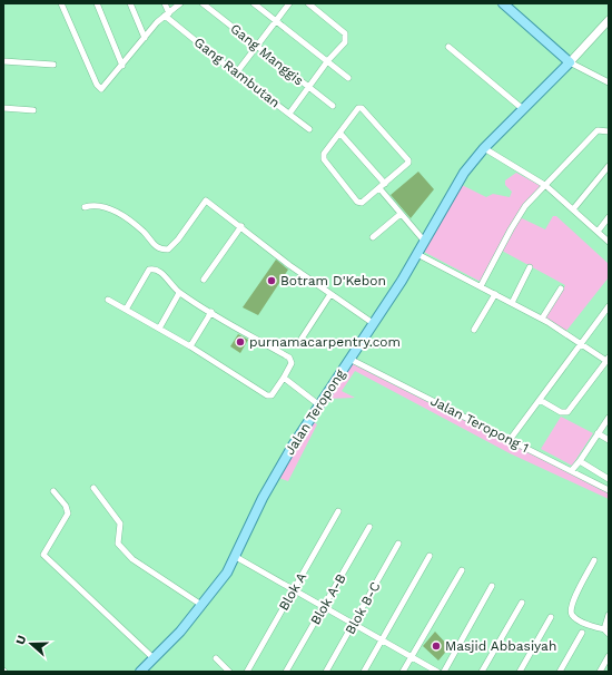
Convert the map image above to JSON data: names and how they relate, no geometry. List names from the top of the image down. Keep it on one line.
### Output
{"streets":{"main road":["Jalan Teropong"],"street":["Gang Manggis","Gang Rambutan","Jalan Teropong 1","Blok A","Blok A-B","Blok B-C"]},"crossings":[["Jalan Teropong","Jalan Teropong 1"]],"places":["Botram D'Kebon","purnamacarpentry.com","Masjid Abbasiyah"],"north":"left"}
